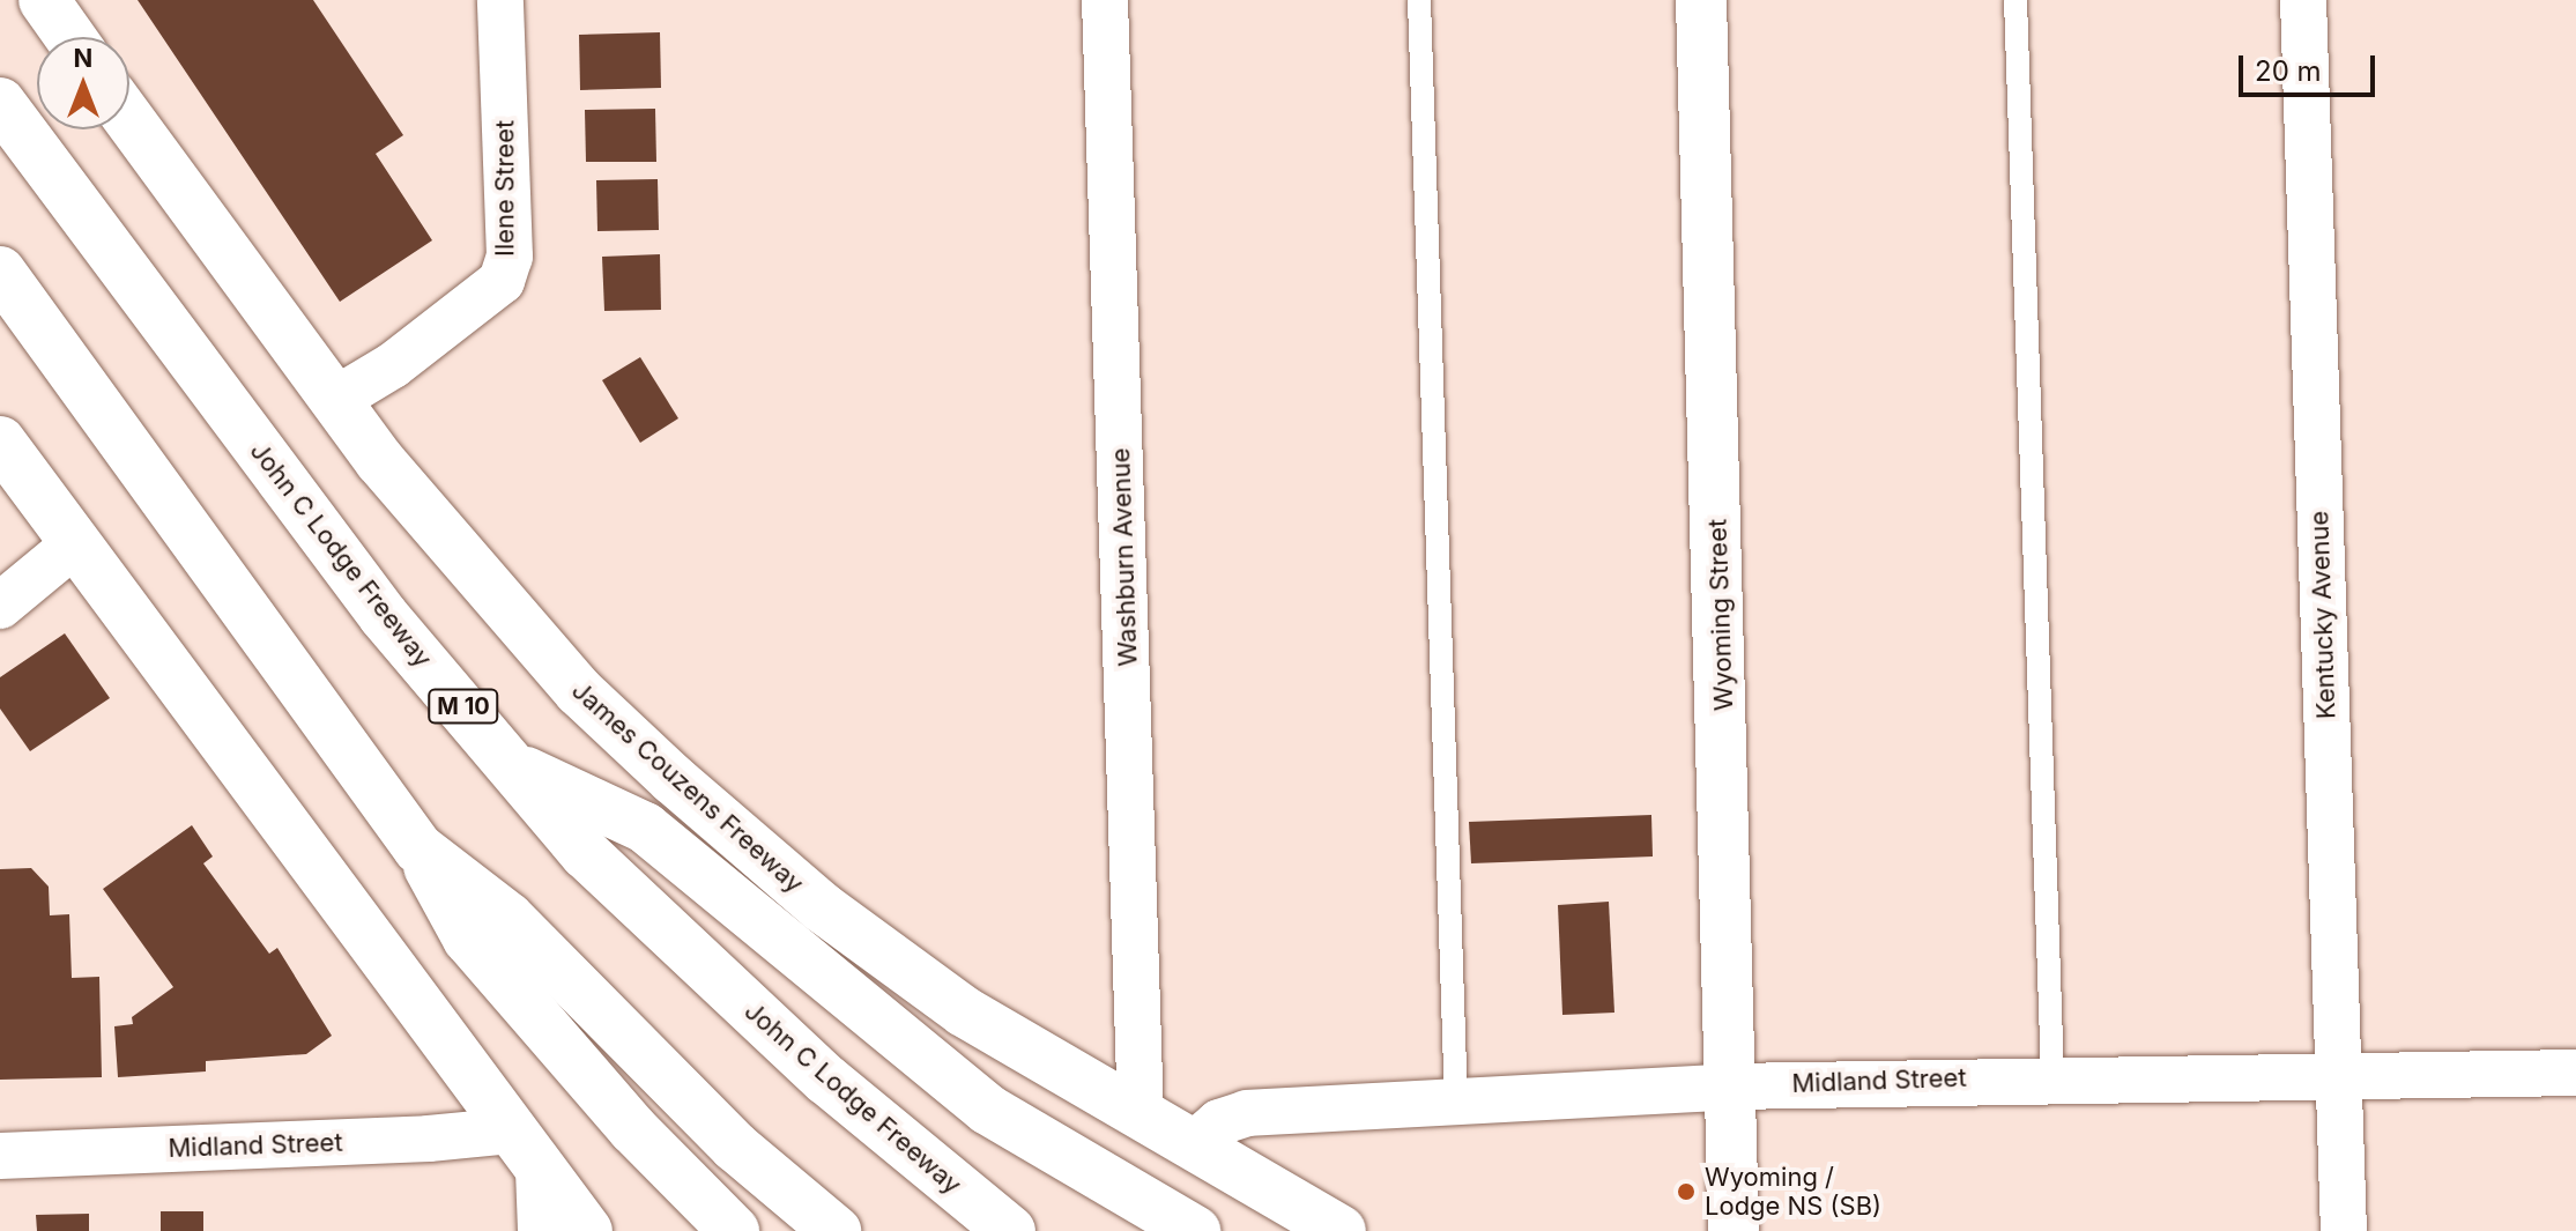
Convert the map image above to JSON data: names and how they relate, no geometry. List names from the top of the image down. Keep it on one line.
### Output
{"streets":{"main road":["John C Lodge Freeway","Wyoming Street","M 10","James Couzens Freeway"],"street":["Ilene Street","Washburn Avenue","Kentucky Avenue","Midland Street"]},"crossings":[["Ilene Street","James Couzens Freeway"],["Washburn Avenue","James Couzens Freeway"],["Wyoming Street","Midland Street"],["Kentucky Avenue","Midland Street"],["James Couzens Freeway","Midland Street"]],"places":["Wyoming / Lodge NS (SB)"],"scale_bar":"20 m","north":"top"}
